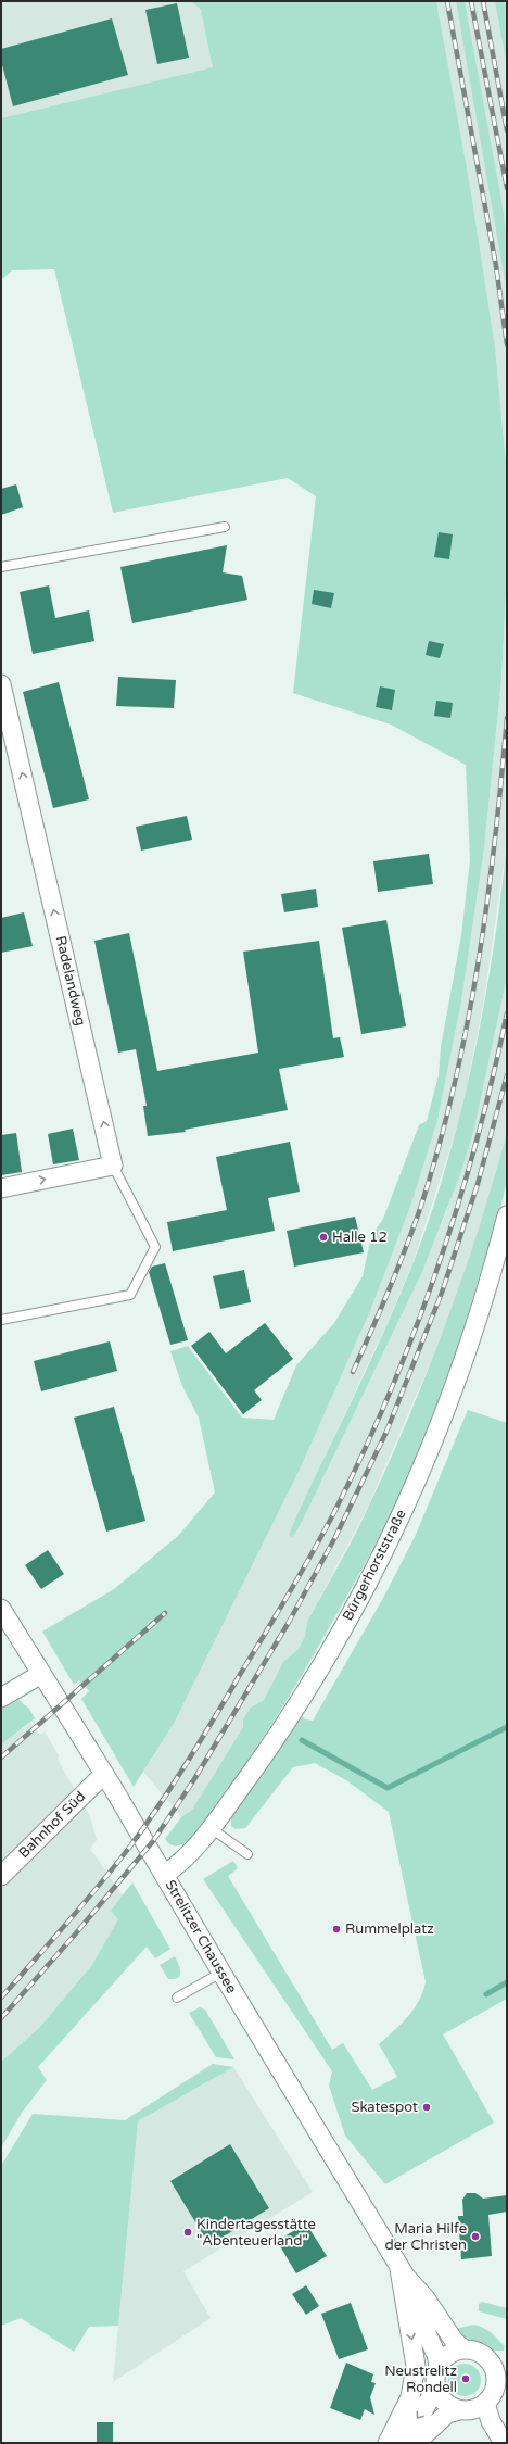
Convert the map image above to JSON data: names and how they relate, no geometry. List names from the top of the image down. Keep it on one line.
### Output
{"streets":{"street":["Radelandweg","Bürgerhorststraße","Bahnhof Süd","Strelitzer Chaussee"]},"crossings":[["Bürgerhorststraße","Strelitzer Chaussee"],["Bahnhof Süd","Strelitzer Chaussee"]],"one_way":["Radelandweg"],"places":["Halle 12","Rummelplatz","Skatespot","Kindertagesstätte \"Abenteuerland\"","Maria Hilfe der Christen","Neustrelitz Rondell"]}
